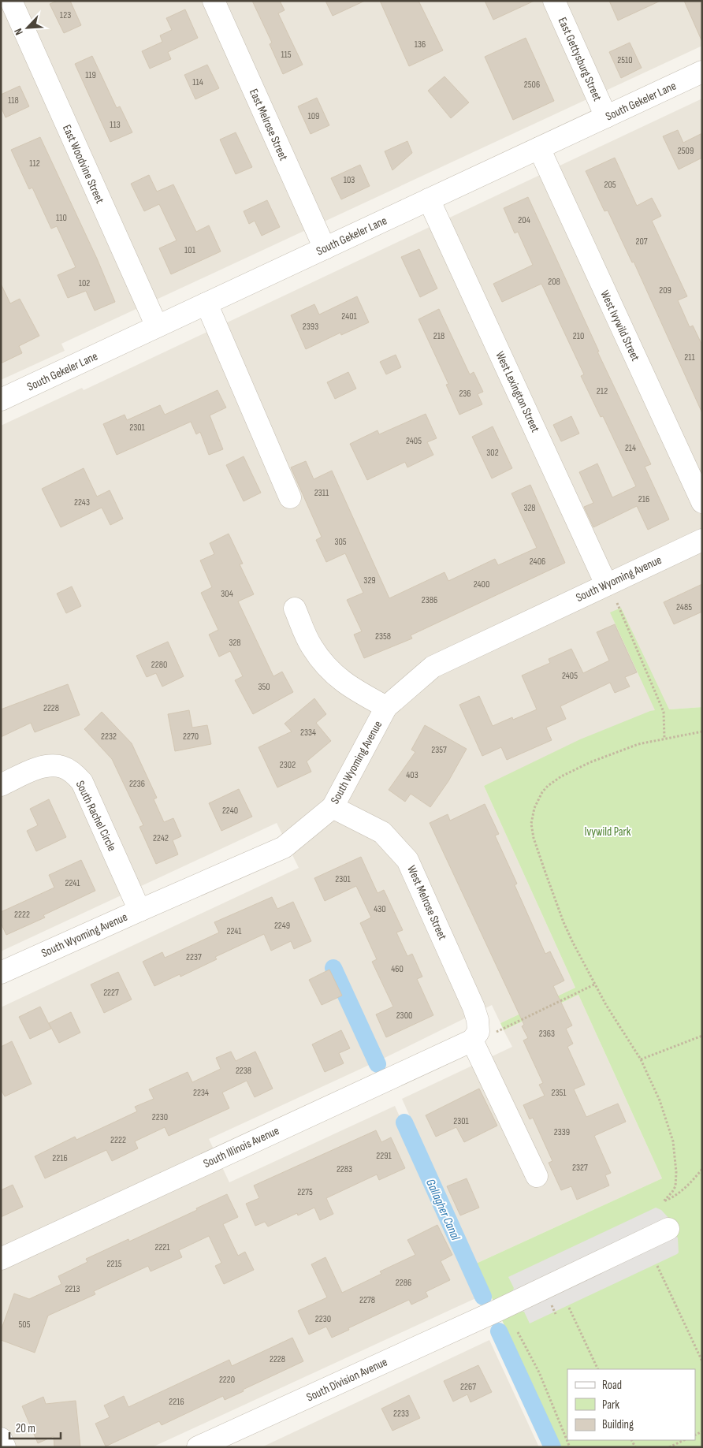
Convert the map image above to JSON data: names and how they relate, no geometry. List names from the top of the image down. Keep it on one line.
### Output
{"streets":{"street":["East Gettysburg Street","South Gekeler Lane","East Melrose Street","East Woodvine Street","West Ivywild Street","West Lexington Street","South Wyoming Avenue","South Rachel Circle","West Melrose Street","South Illinois Avenue","South Division Avenue"]},"crossings":[["East Gettysburg Street","South Gekeler Lane"],["South Gekeler Lane","East Melrose Street"],["South Gekeler Lane","East Woodvine Street"],["South Gekeler Lane","West Ivywild Street"],["South Gekeler Lane","West Lexington Street"],["West Lexington Street","South Wyoming Avenue"],["South Wyoming Avenue","South Rachel Circle"],["South Wyoming Avenue","West Melrose Street"],["West Melrose Street","South Illinois Avenue"]],"water":["Gallagher Canal"],"parks":["Ivywild Park"],"house_numbers":["123","136","115","2510","119","114","2506","118","109","113","2509","112","103","205","110","204","207","101","208","102","209","2401","2393","218","210","211","212","236","2301","2405","214","302","2311","216","2243","328","305","2406","329","2400","304","2386","2485","2358","328","2280","2405","350","2228","2334","2232","2270","2357","2302","403","2236","2240","2242","2301","2241","430","2222","2249","2241","2237","460","2227","2300","2363","2238","2234","2351","2230","2301","2339","2222","2291","2216","2327","2283","2275","2221","2215","2286","2213","2278","2230","505","2228","2220","2267","2216","2233"],"legend":["Road","Park","Building"],"scale_bar":"20 m","north":"bottom left"}
